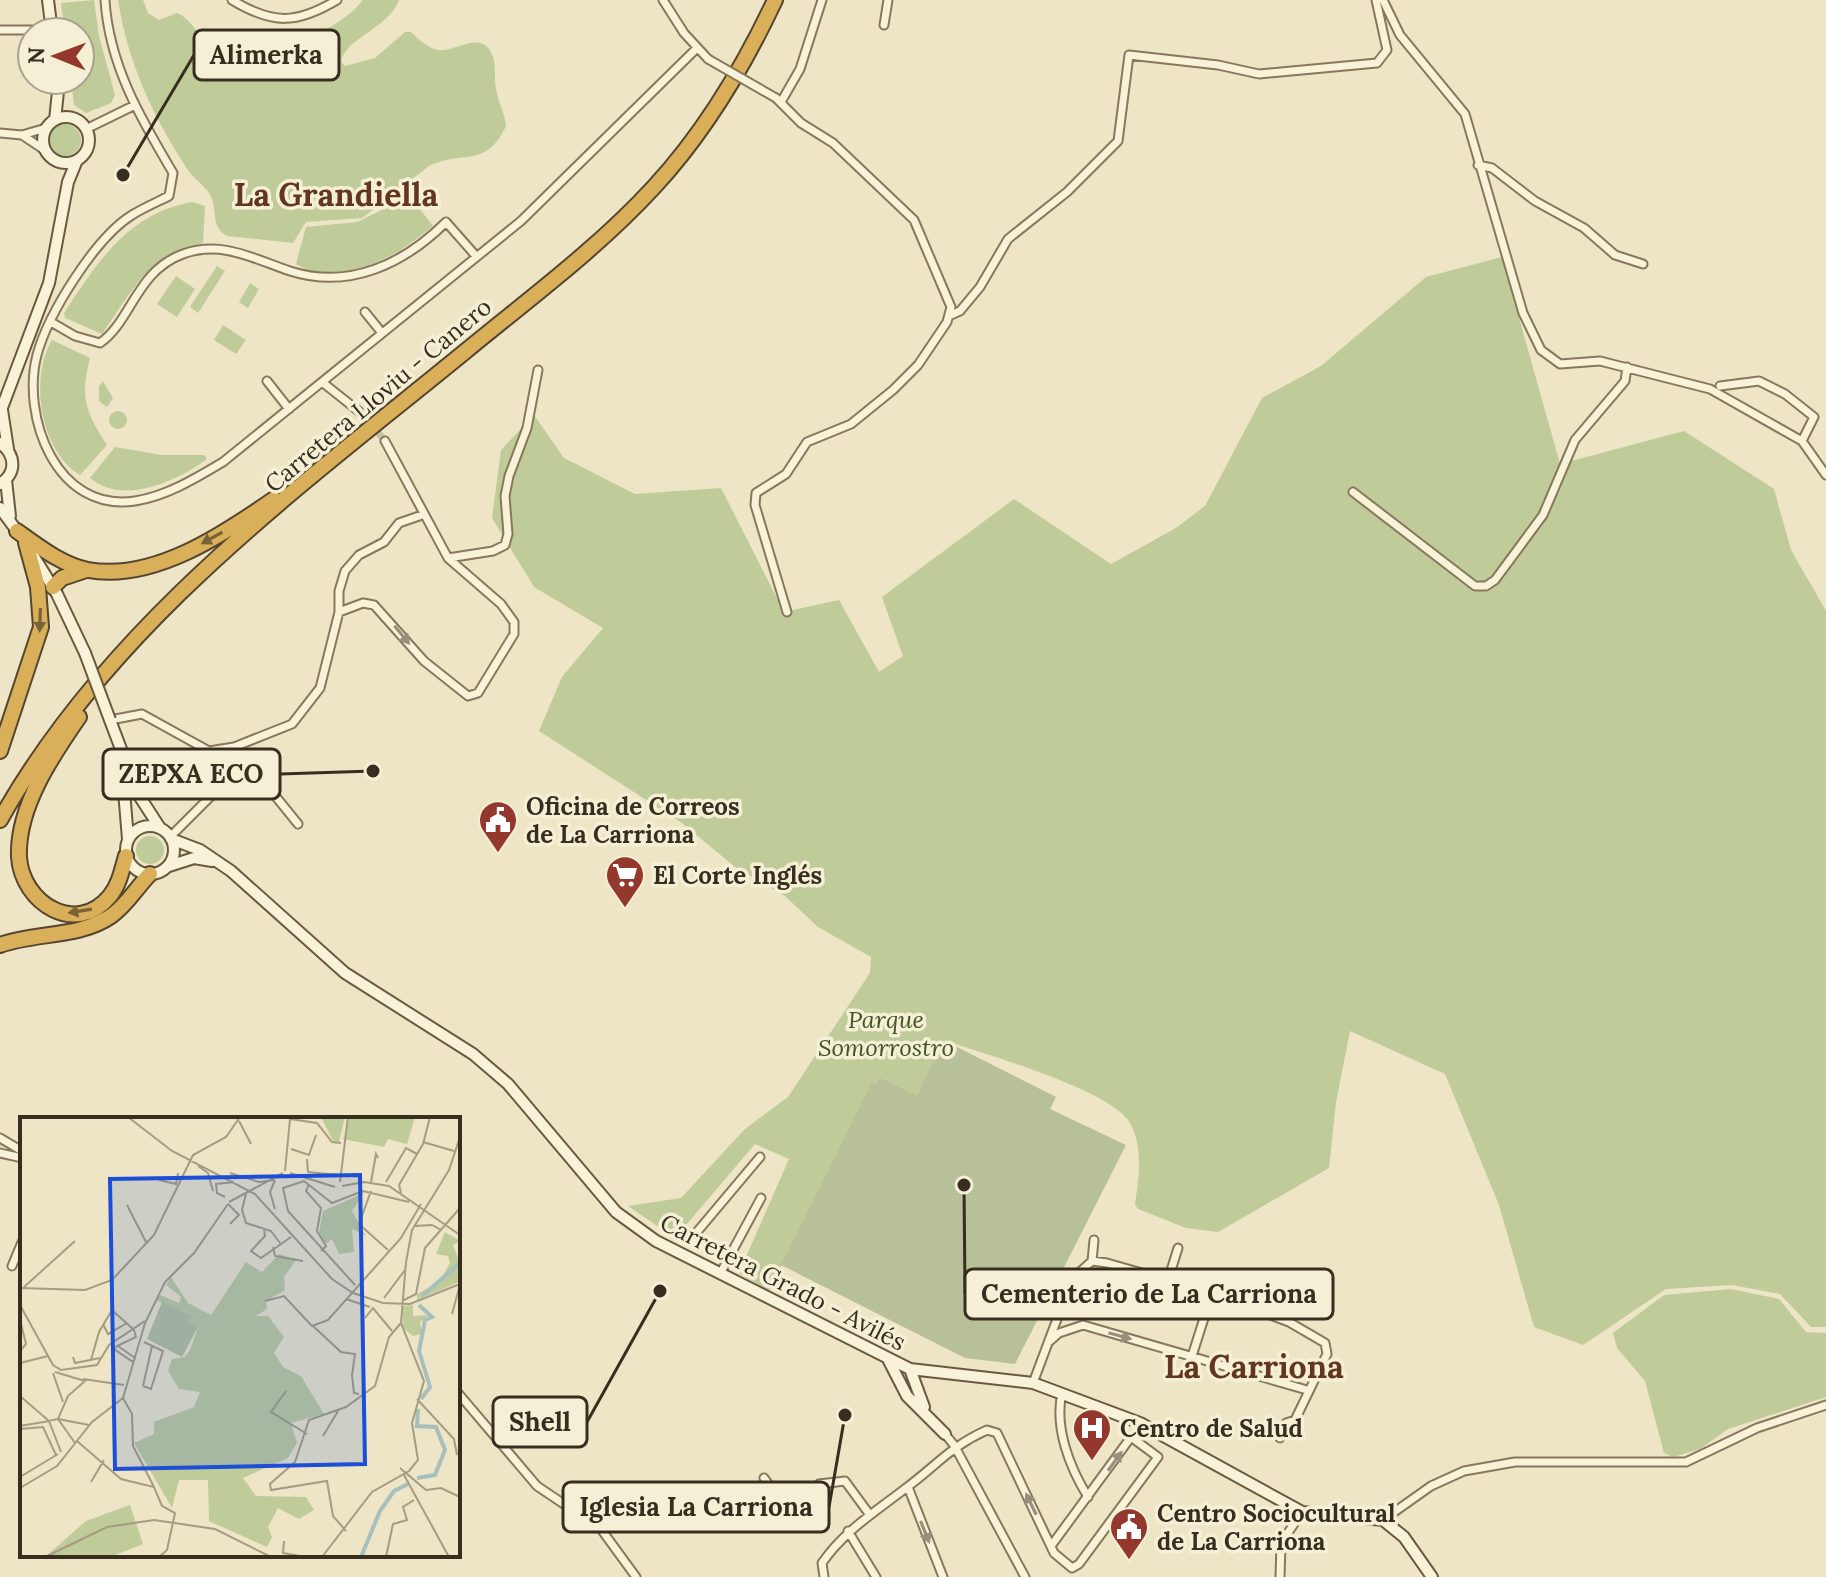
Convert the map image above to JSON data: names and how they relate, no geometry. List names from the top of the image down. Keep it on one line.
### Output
{"streets":{"highway":["Carretera Lloviu - Canero"],"main road":["Carretera Grado - Avilés"]},"districts":["La Grandiella","La Carriona"],"parks":["Parque Somorrostro"],"places":{"other":["Alimerka","ZEPXA ECO","Cementerio de La Carriona","Shell","Iglesia La Carriona"],"public building":["Oficina de Correos de La Carriona","Centro Sociocultural de La Carriona"],"supermarket":["El Corte Inglés"],"hospital":["Centro de Salud"]},"north":"left"}
